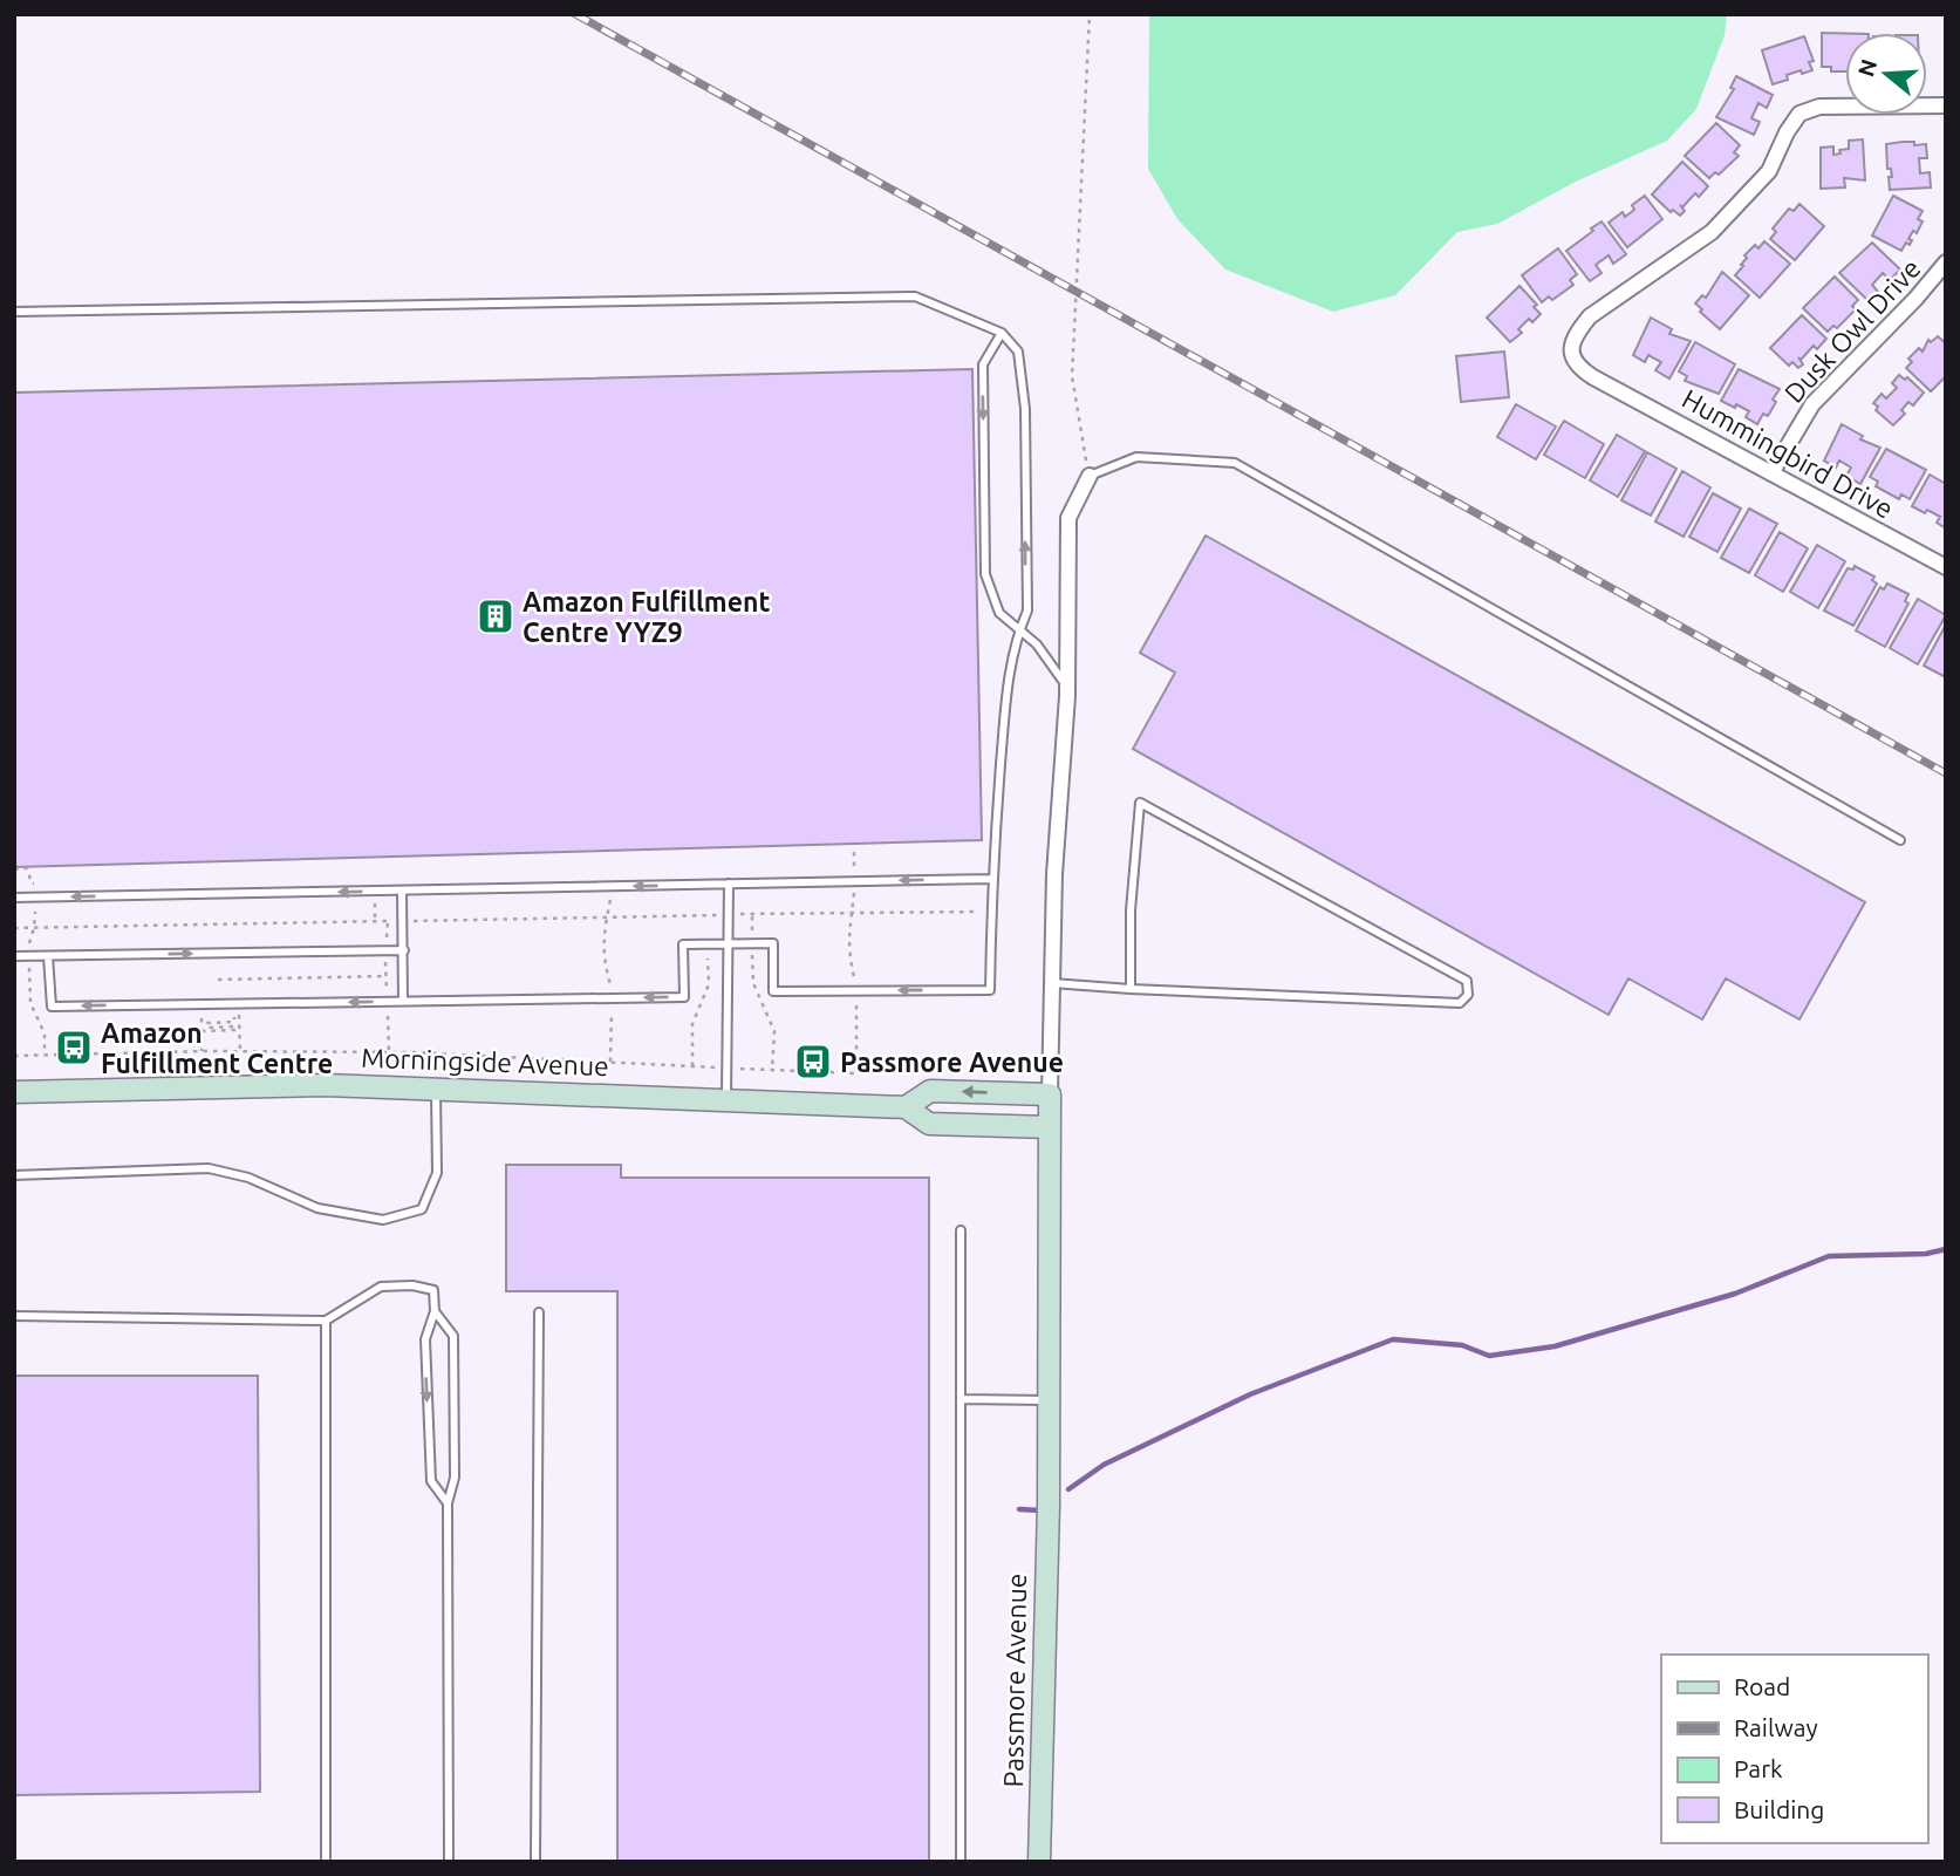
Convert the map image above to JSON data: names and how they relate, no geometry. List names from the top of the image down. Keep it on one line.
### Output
{"streets":{"main road":["Morningside Avenue","Passmore Avenue"],"street":["Dusk Owl Drive","Hummingbird Drive"]},"crossings":[["Dusk Owl Drive","Hummingbird Drive"],["Morningside Avenue","Passmore Avenue"]],"places":{"building":["Amazon Fulfillment Centre YYZ9"],"bus stop":["Amazon Fulfillment Centre","Passmore Avenue"]},"legend":["Road","Railway","Park","Building"],"north":"left"}
